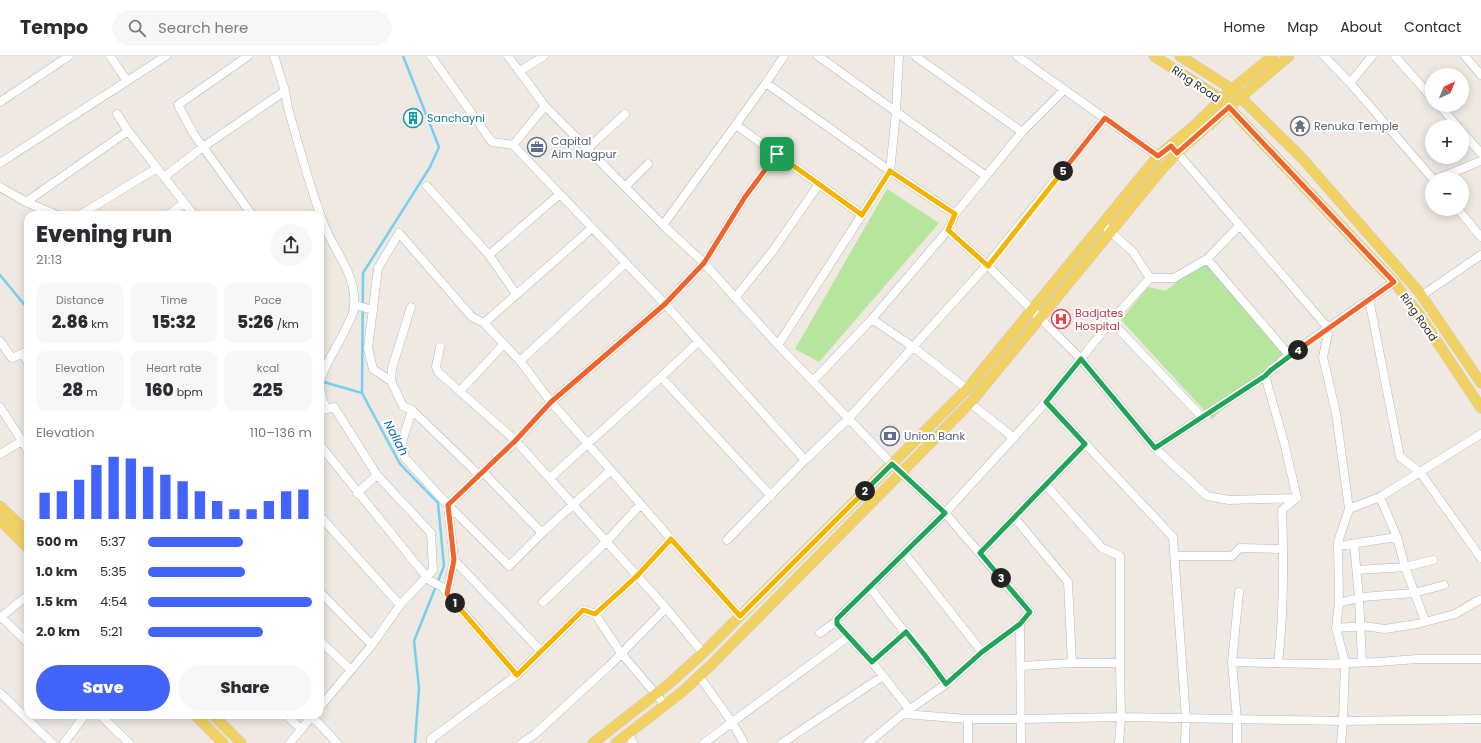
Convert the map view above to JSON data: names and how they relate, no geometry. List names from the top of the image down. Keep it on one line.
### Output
{"streets":{"main road":["Ring Road"]},"water":["Nallah"],"places":{"building":["Sanchayni"],"temple":["Renuka Temple"],"office":["Capital Aim Nagpur"],"hospital":["Badjates Hospital"],"bank":["Union Bank"]},"north":"top right","page":{"header":"Tempo","search":"Search here","nav":["Home","Map","About","Contact"],"map_buttons":["+","−"],"pins":["5","4","2","3","1"],"heading":["Evening run","21:13"],"stats":[["Distance","2.86 km"],["Time","15:32"],["Pace","5:26 /km"],["Elevation","28 m"],["Heart rate","160 bpm"],["kcal","225"]],"chart":["Elevation","110–136 m"],"list":[{"name":"500 m","note":"5:37"},{"name":"1.0 km","note":"5:35"},{"name":"1.5 km","note":"4:54"},{"name":"2.0 km","note":"5:21"}],"buttons":["Save","Share"]}}
